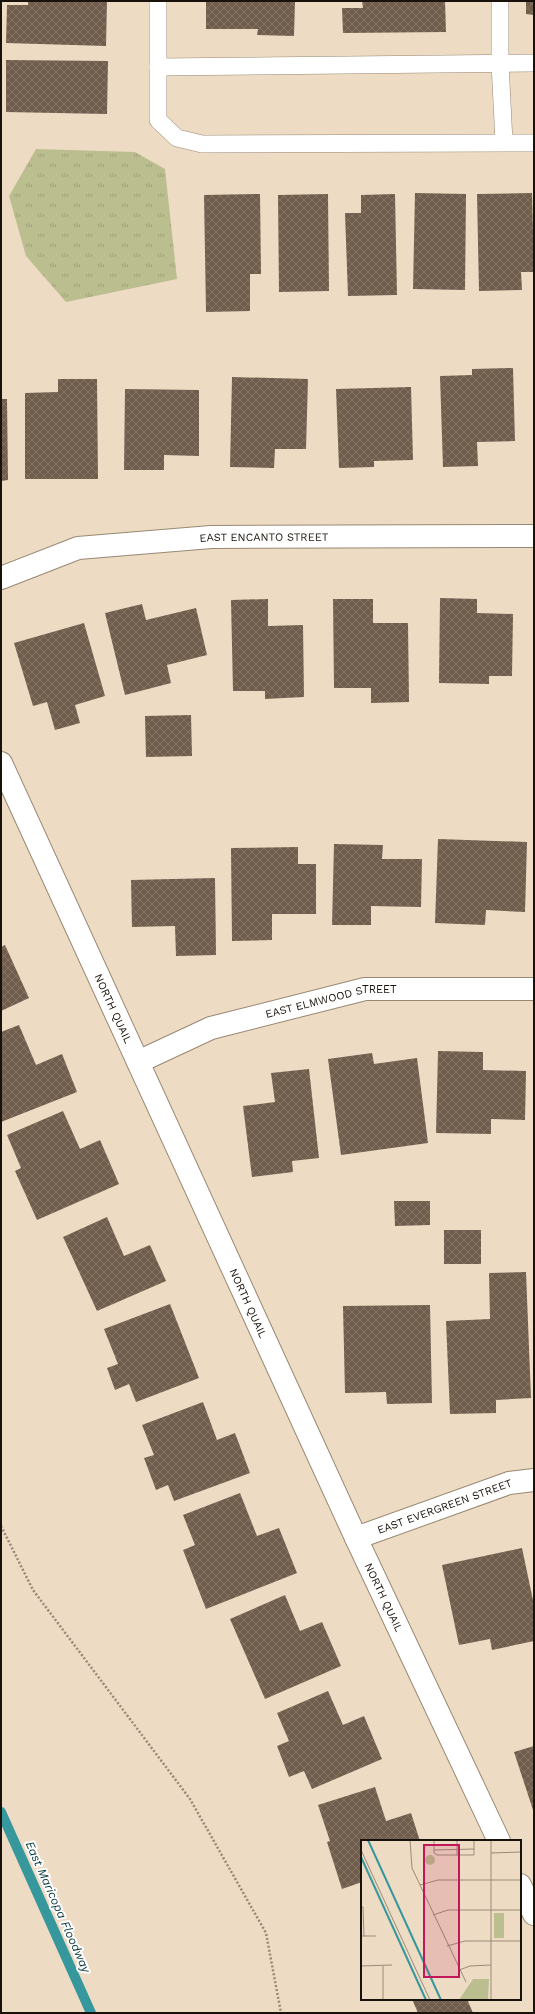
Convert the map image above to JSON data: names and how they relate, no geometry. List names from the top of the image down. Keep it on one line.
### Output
{"streets":{"street":["EAST ENCANTO STREET","EAST ELMWOOD STREET","NORTH QUAIL","EAST EVERGREEN STREET"]},"crossings":[["EAST ELMWOOD STREET","NORTH QUAIL"],["NORTH QUAIL","EAST EVERGREEN STREET"]],"water":["East Maricopa Floodway"]}
